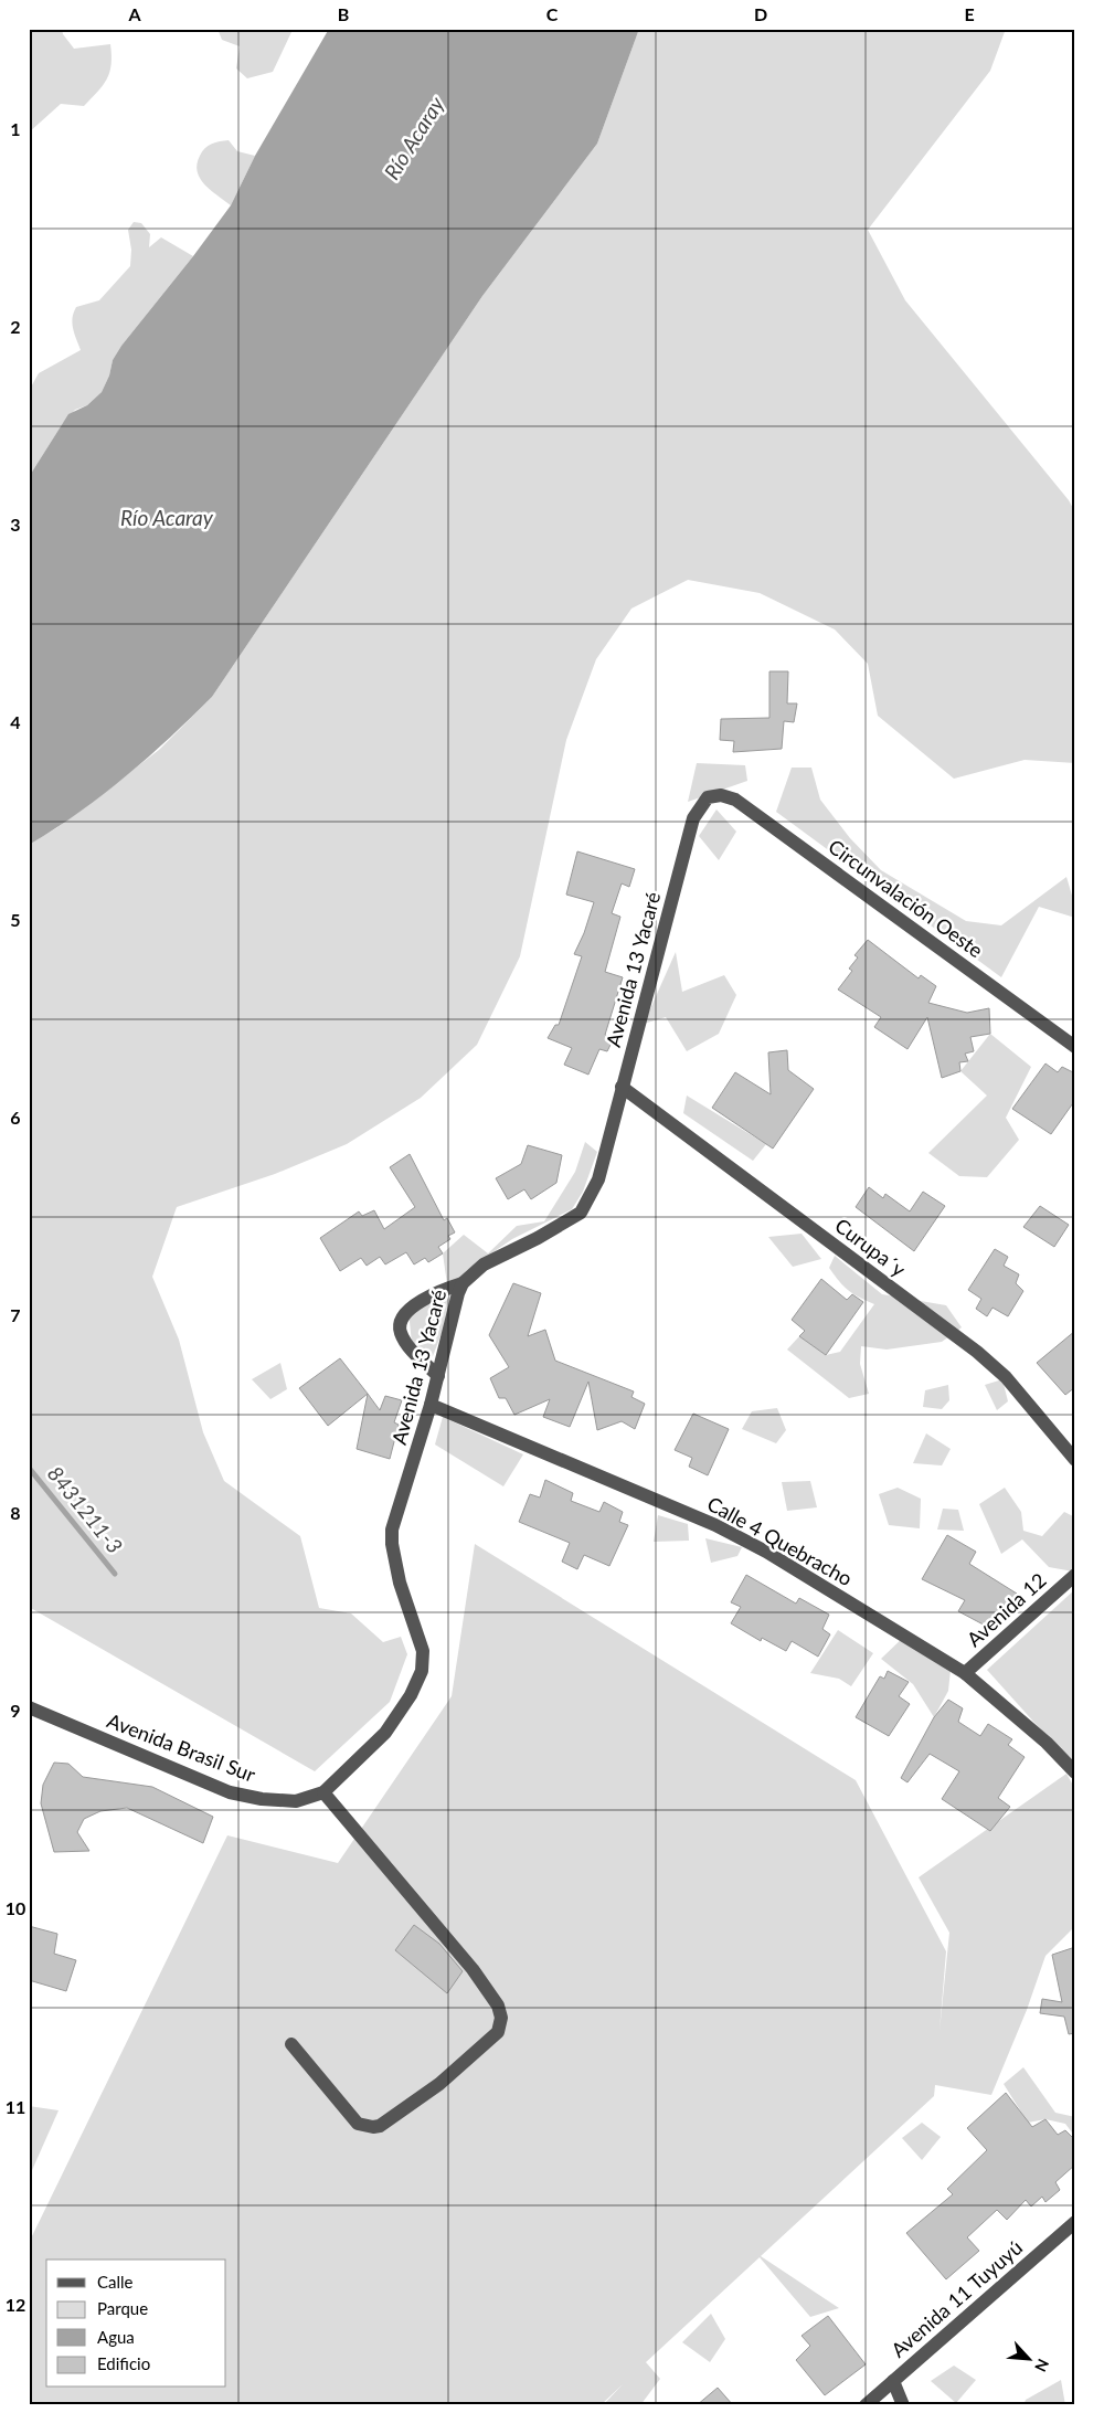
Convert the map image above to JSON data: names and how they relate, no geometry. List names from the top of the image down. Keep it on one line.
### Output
{"streets":{"street":["Circunvalación Oeste","Avenida 13 Yacaré","Curupa´y","Calle 4 Quebracho","Avenida 12","Avenida Brasil Sur","Avenida 11 Tuyuyú"]},"crossings":[["Circunvalación Oeste","Avenida 13 Yacaré"],["Avenida 13 Yacaré","Curupa´y"],["Avenida 13 Yacaré","Calle 4 Quebracho"],["Avenida 13 Yacaré","Avenida Brasil Sur"],["Calle 4 Quebracho","Avenida 12"]],"water":["Río Acaray","8431211-3"],"legend":["Calle","Parque","Agua","Edificio"],"north":"bottom right","grid":{"columns":["A","B","C","D","E"],"rows":["1","2","3","4","5","6","7","8","9","10","11","12"]}}
